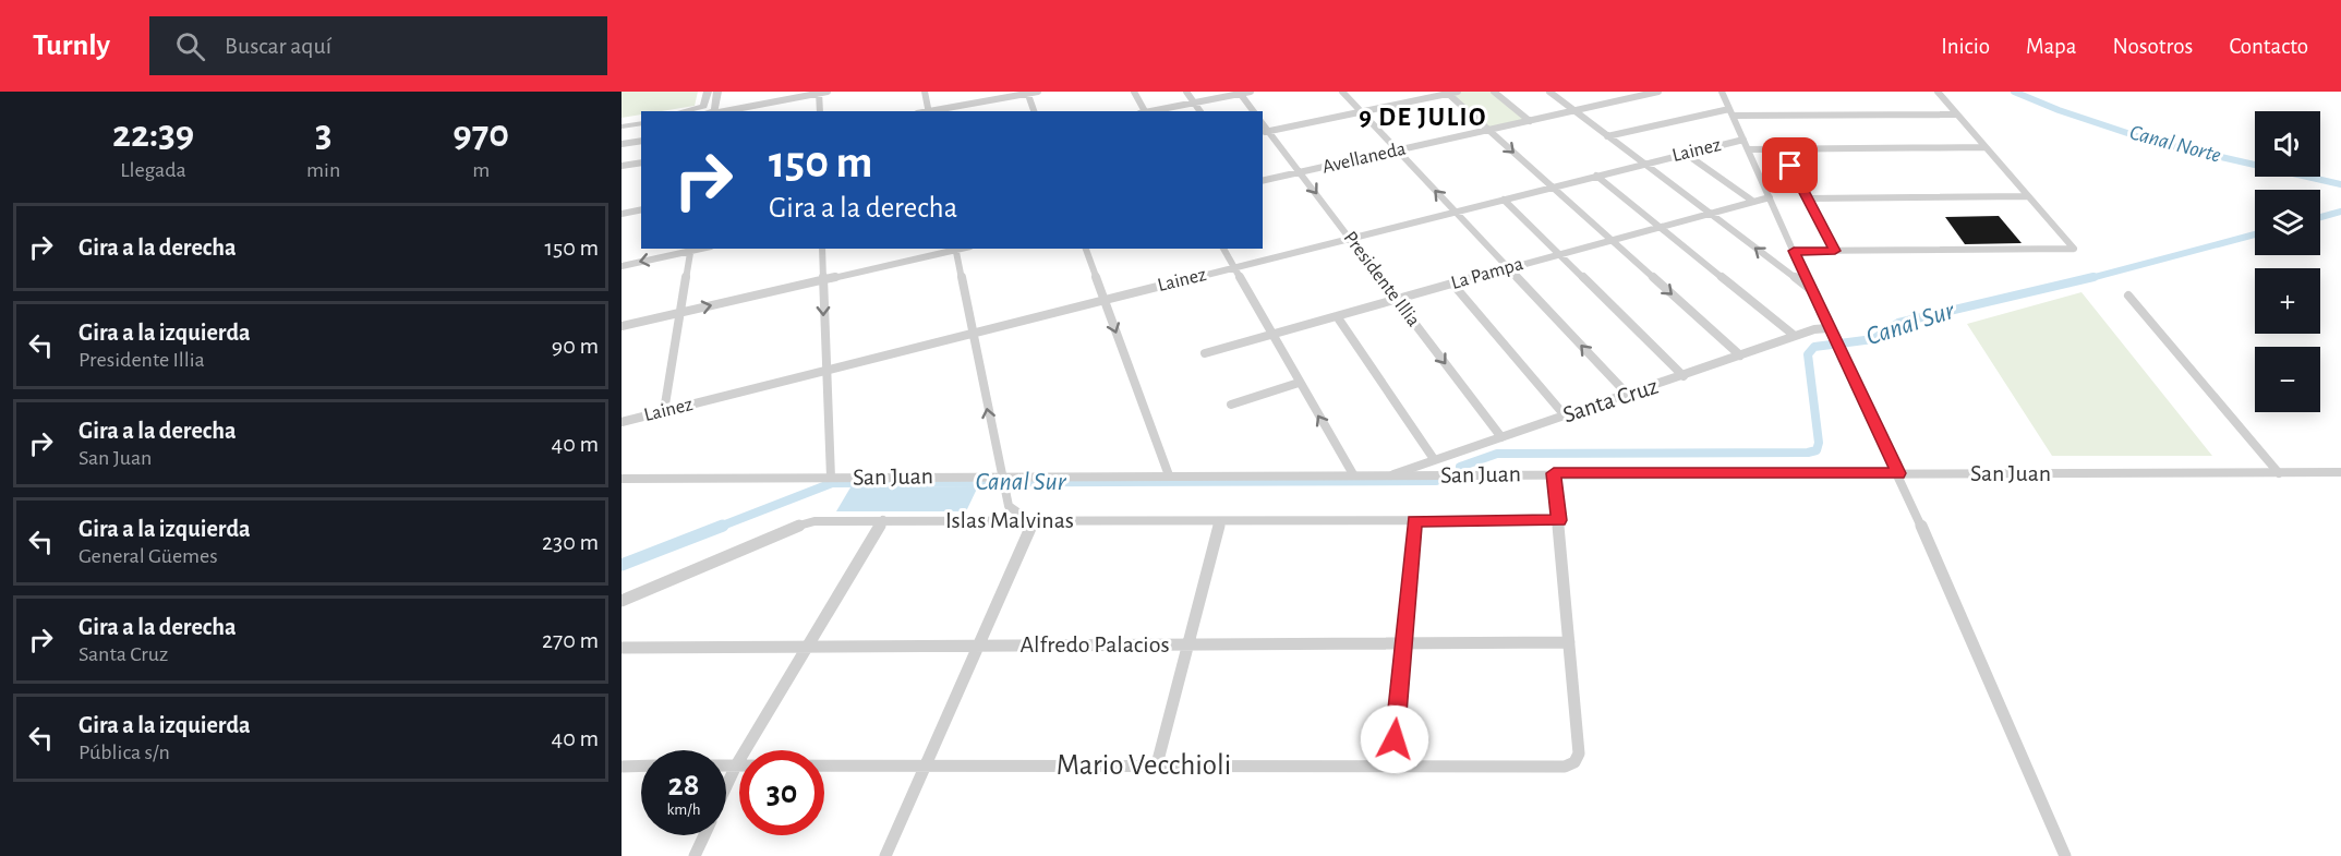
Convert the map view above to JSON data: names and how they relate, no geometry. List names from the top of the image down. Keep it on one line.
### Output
{"streets":{"street":["Lainez","Avellaneda","La Pampa","Presidente Illia","Santa Cruz","San Juan","Islas Malvinas","Alfredo Palacios","Mario Vecchioli"]},"crossings":[["Lainez","Presidente Illia"],["Avellaneda","Presidente Illia"],["La Pampa","Presidente Illia"],["Presidente Illia","Santa Cruz"],["Santa Cruz","San Juan"],["Alfredo Palacios","Mario Vecchioli"]],"districts":["9 DE JULIO"],"water":["Canal Norte","Canal Sur"],"page":{"header":"Turnly","search":"Buscar aquí","nav":["Inicio","Mapa","Nosotros","Contacto"],"eta":["22:39","Llegada","3","min","970","m"],"map_buttons":["+","−"],"turn":["150 m","Gira a la derecha"],"list":[{"name":"Gira a la derecha","value":"150 m"},{"name":"Gira a la izquierda","note":"Presidente Illia","value":"90 m"},{"name":"Gira a la derecha","note":"San Juan","value":"40 m"},{"name":"Gira a la izquierda","note":"General Güemes","value":"230 m"},{"name":"Gira a la derecha","note":"Santa Cruz","value":"270 m"},{"name":"Gira a la izquierda","note":"Pública s/n","value":"40 m"}],"speed":"28 km/h","limit":"30"}}
